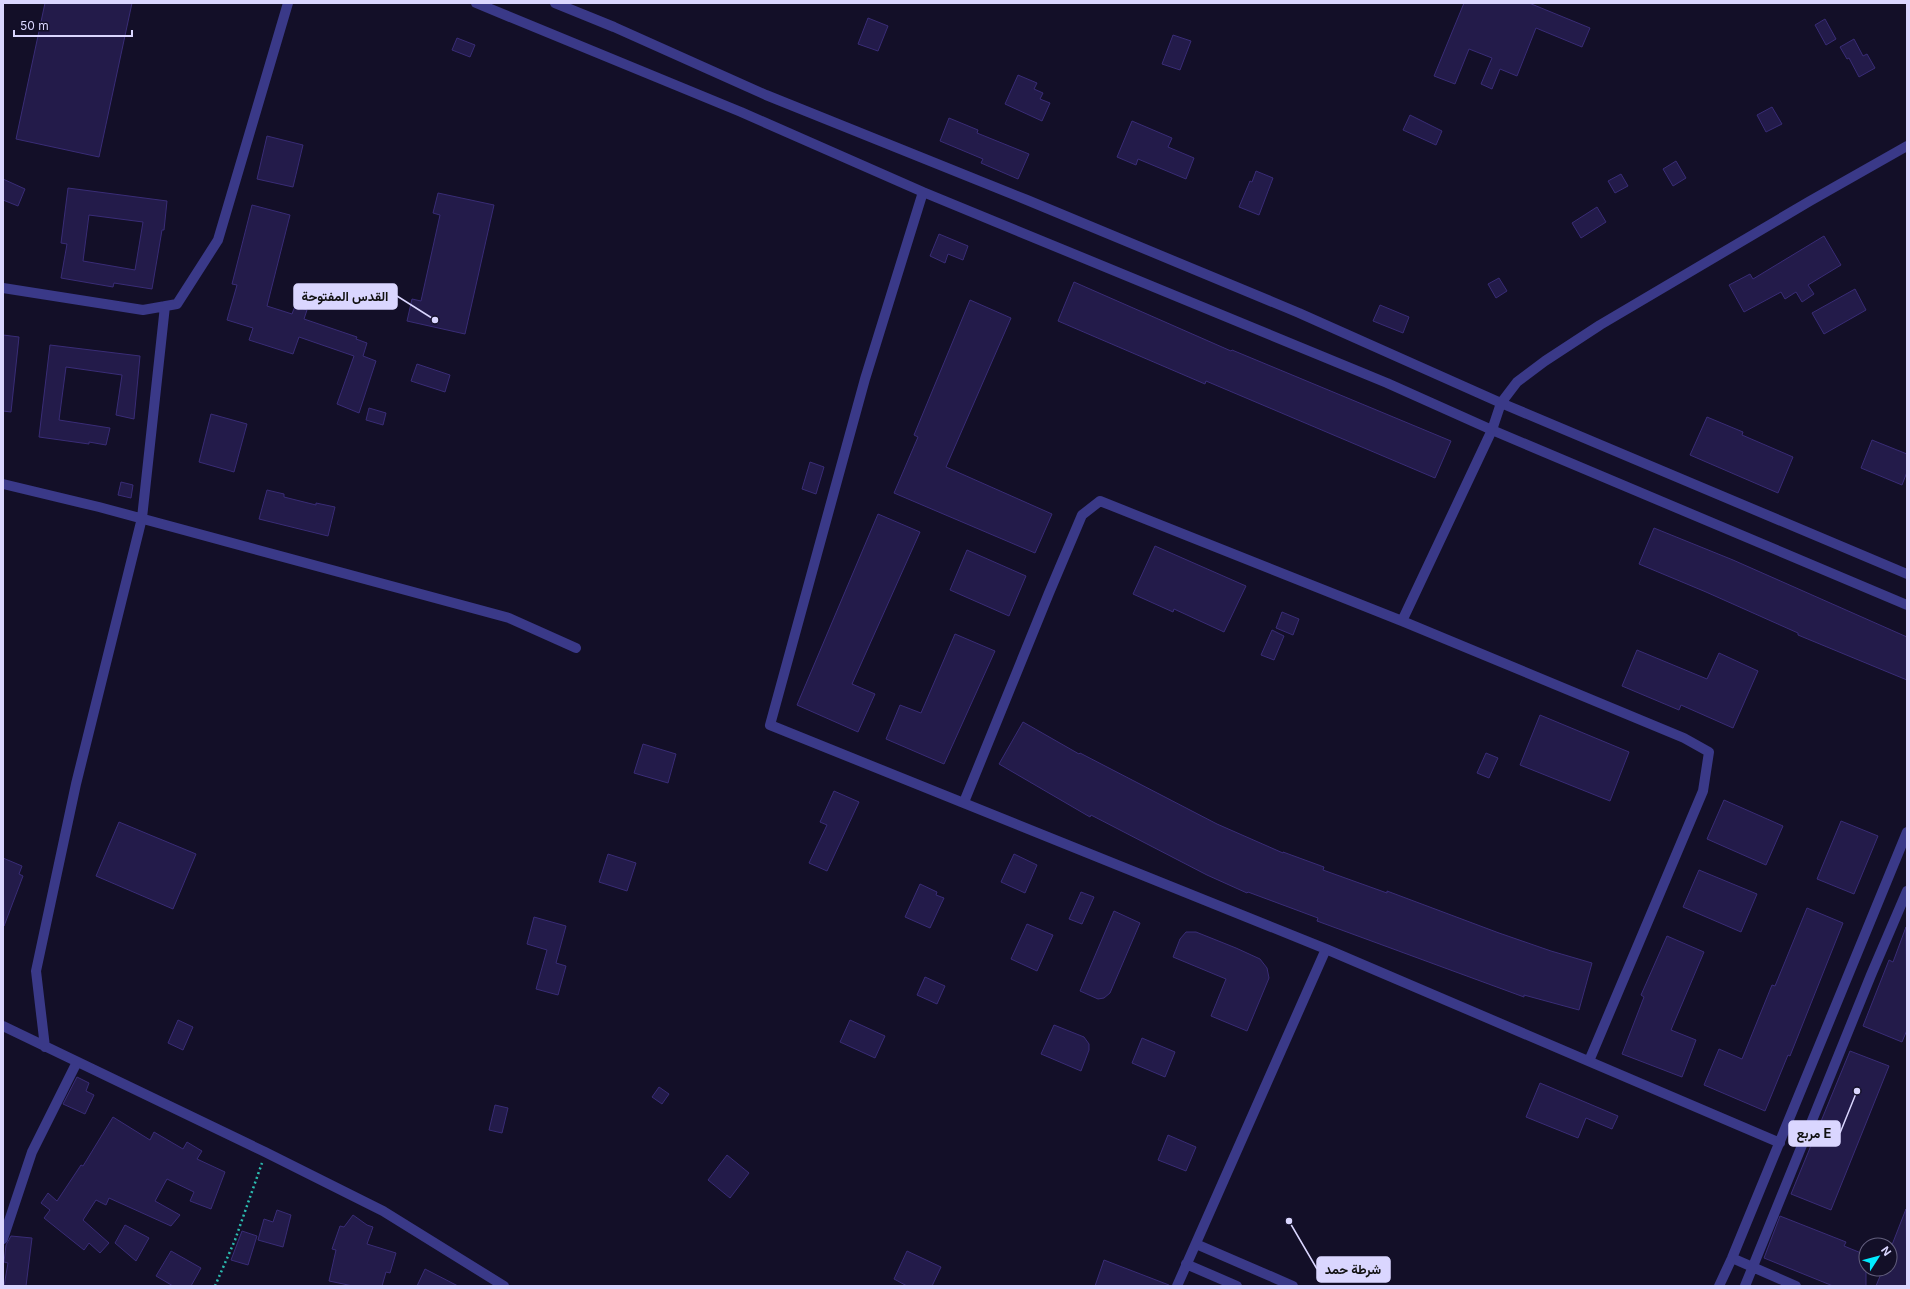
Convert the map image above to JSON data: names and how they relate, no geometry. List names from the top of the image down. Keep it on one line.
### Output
{"places":["القدس المفتوحة","مربع E","شرطة حمد"],"scale_bar":"50 m","north":"top right"}
